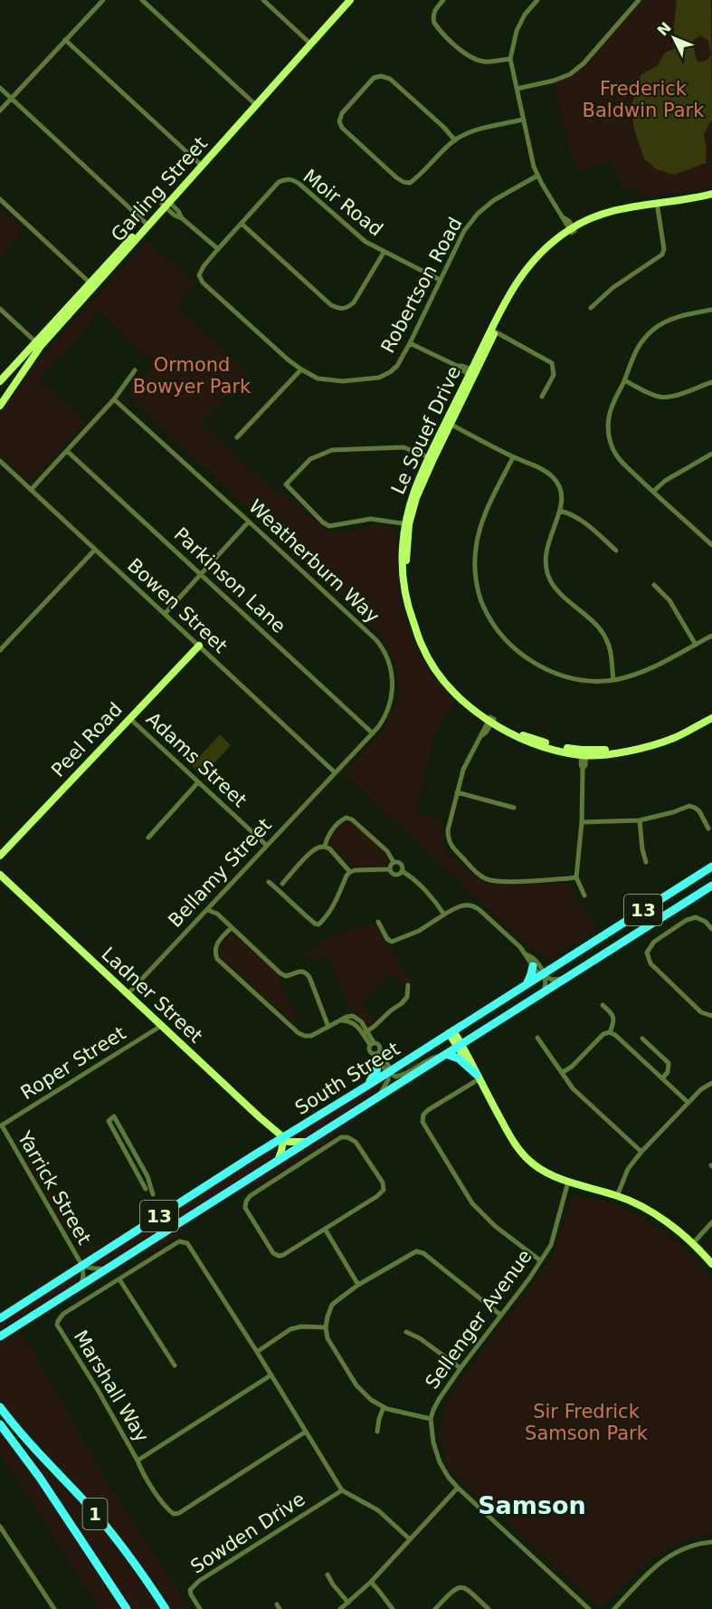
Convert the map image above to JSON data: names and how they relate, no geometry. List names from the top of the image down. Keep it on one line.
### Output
{"streets":{"highway":["13","South Street","1"],"street":["Garling Street","Moir Road","Robertson Road","Le Souef Drive","Weatherburn Way","Parkinson Lane","Bowen Street","Peel Road","Adams Street","Bellamy Street","Ladner Street","Roper Street","Yarrick Street","Sellenger Avenue","Marshall Way","Sowden Drive"]},"crossings":[["Moir Road","Robertson Road"],["Weatherburn Way","Parkinson Lane"],["Weatherburn Way","Bowen Street"],["Weatherburn Way","Bellamy Street"],["Bowen Street","Peel Road"],["Bowen Street","Bellamy Street"],["Peel Road","Adams Street"],["Adams Street","Bellamy Street"],["Bellamy Street","Ladner Street"],["Ladner Street","Roper Street"],["Ladner Street","South Street"],["Roper Street","Yarrick Street"],["South Street","Yarrick Street"],["Marshall Way","Sowden Drive"]],"districts":["Samson"],"parks":["Frederick Baldwin Park","Ormond Bowyer Park","Sir Fredrick Samson Park"],"north":"top left"}
